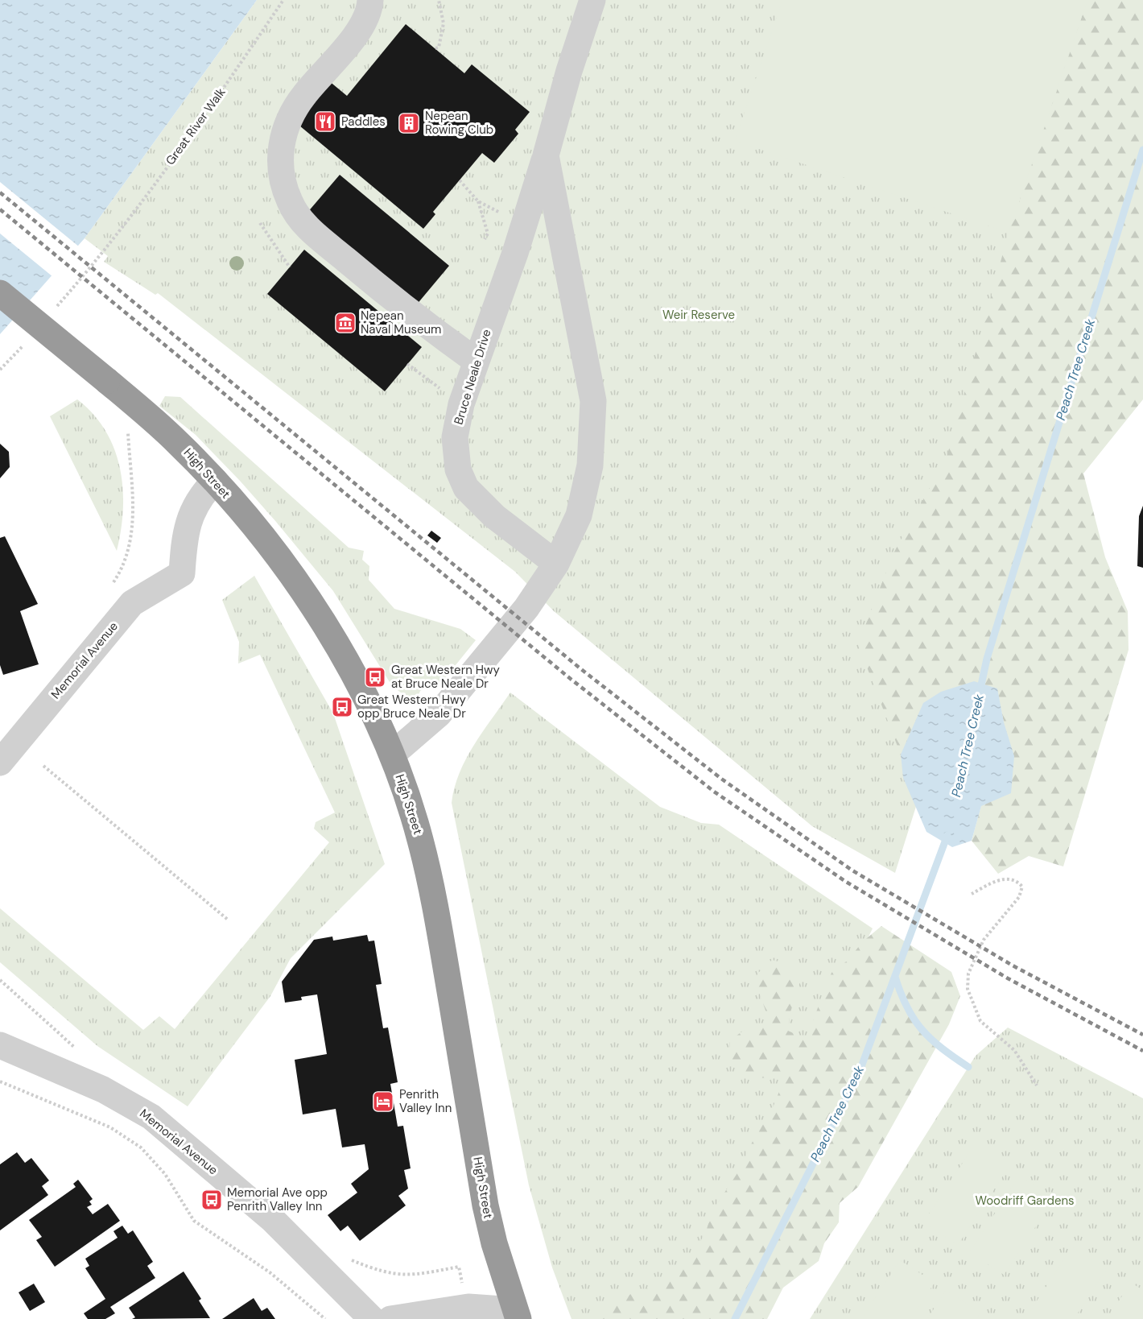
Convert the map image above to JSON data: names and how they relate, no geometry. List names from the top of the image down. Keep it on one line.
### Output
{"streets":{"highway":["High Street"],"street":["Bruce Neale Drive","Memorial Avenue"],"path":["Great River Walk"]},"crossings":[["Bruce Neale Drive","High Street"],["High Street","Memorial Avenue"]],"water":["Peach Tree Creek"],"parks":["Weir Reserve","Woodriff Gardens"],"places":{"restaurant":["Paddles"],"building":["Nepean Rowing Club"],"museum":["Nepean Naval Museum"],"bus stop":["Great Western Hwy at Bruce Neale Dr","Great Western Hwy opp Bruce Neale Dr","Memorial Ave opp Penrith Valley Inn"],"hotel":["Penrith Valley Inn"]}}
